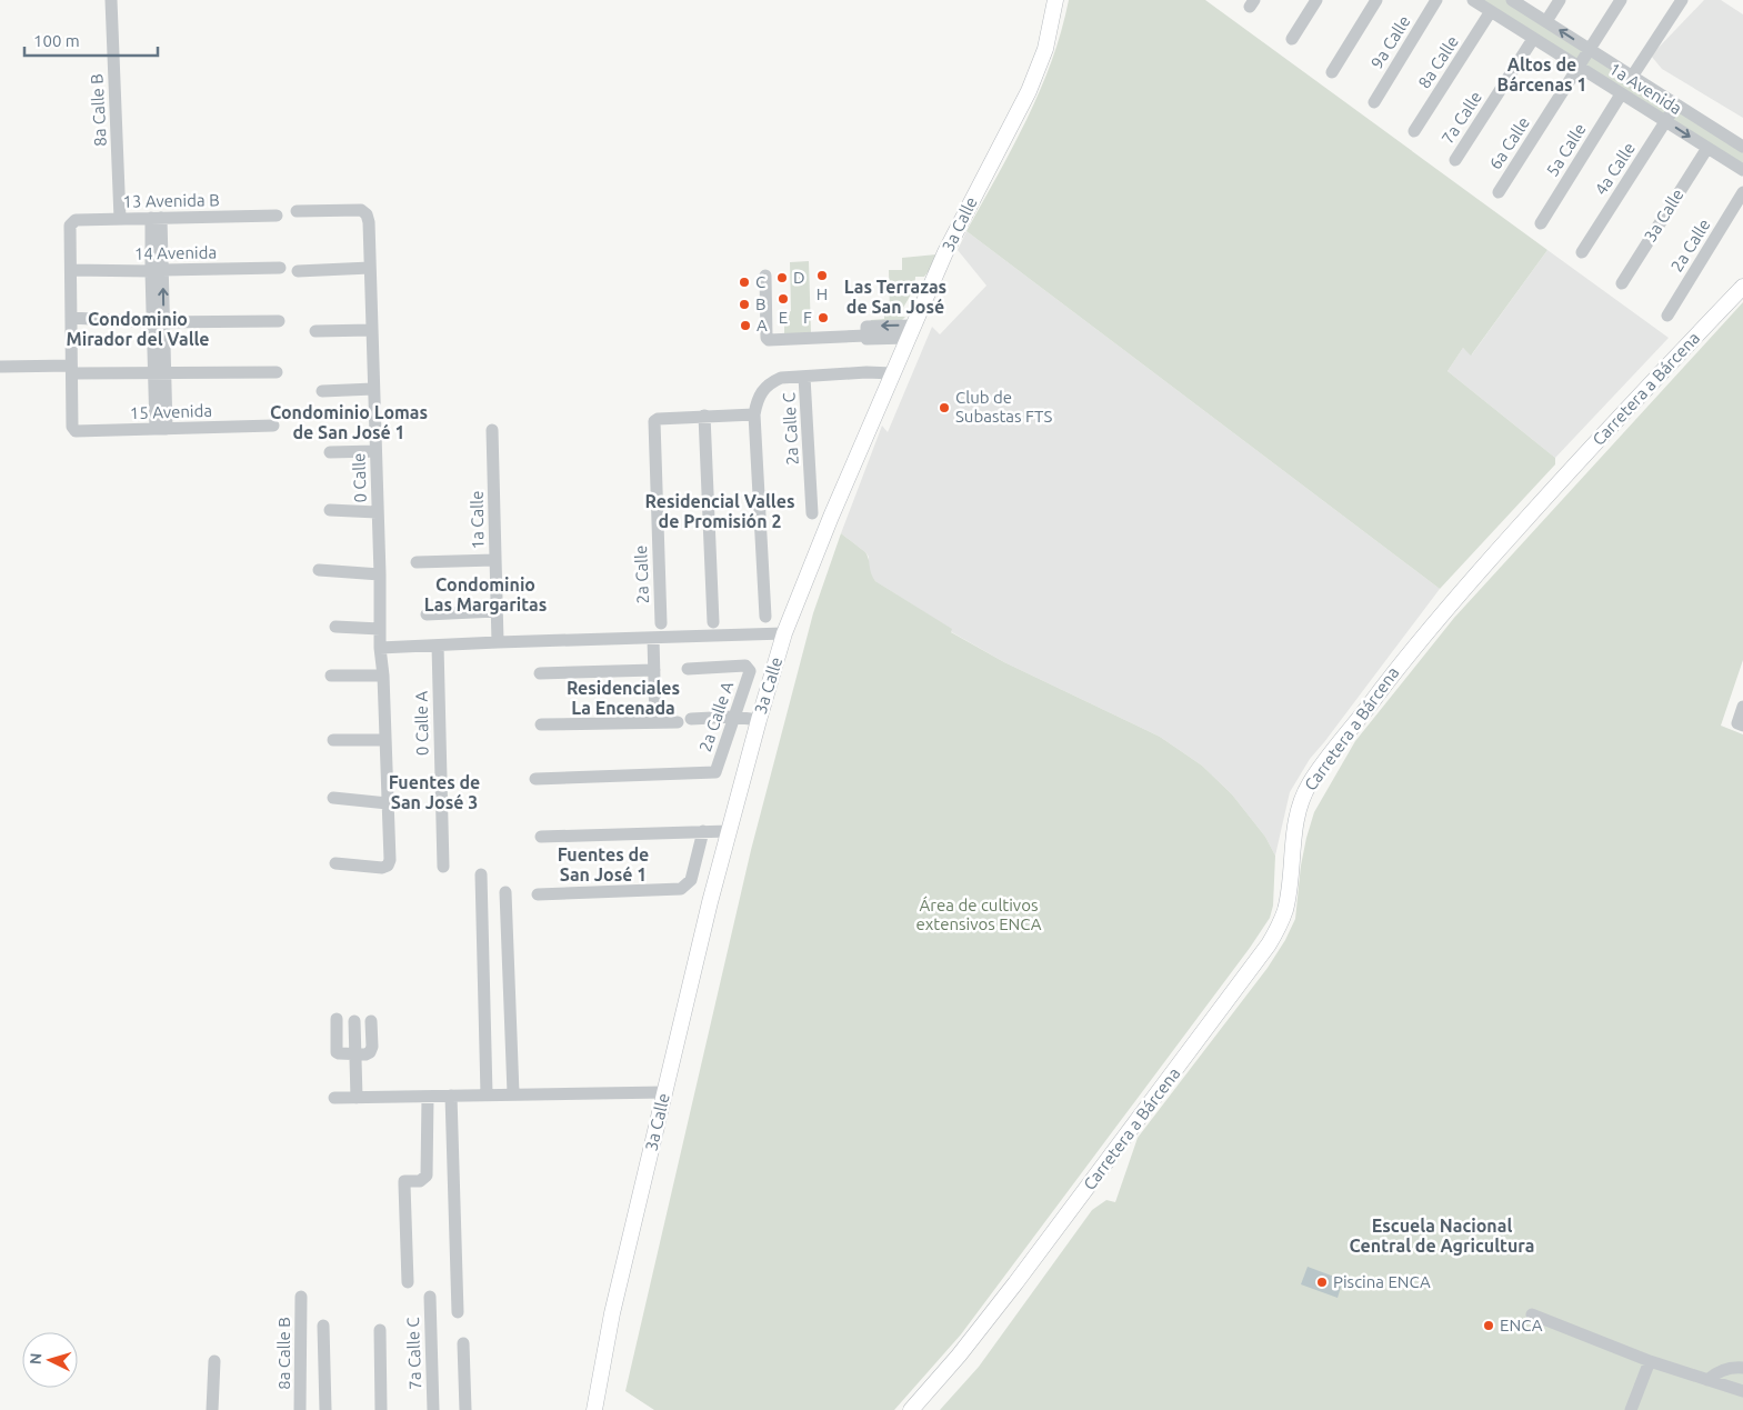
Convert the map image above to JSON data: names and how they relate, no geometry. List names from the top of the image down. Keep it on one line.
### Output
{"streets":{"main road":["3a Calle","Carretera a Bárcena"],"street":["9a Calle","8a Calle","1a Avenida","8a Calle B","7a Calle","6a Calle","5a Calle","4a Calle","13 Avenida B","2a Calle","14 Avenida","15 Avenida","2a Calle C","0 Calle","1a Calle","2a Calle A","0 Calle A","7a Calle C"]},"crossings":[["8a Calle","1a Avenida"],["1a Avenida","7a Calle"],["1a Avenida","6a Calle"],["1a Avenida","5a Calle"],["1a Avenida","4a Calle"],["1a Avenida","3a Calle"],["8a Calle B","13 Avenida B"],["13 Avenida B","14 Avenida"]],"districts":["Altos de Bárcenas 1","Las Terrazas de San José","Condominio Mirador del Valle","Condominio Lomas de San José 1","Residencial Valles de Promisión 2","Condominio Las Margaritas","Residenciales La Encenada","Fuentes de San José 3","Fuentes de San José 1","Escuela Nacional Central de Agricultura"],"parks":["Área de cultivos extensivos ENCA"],"places":["H","D","C","E","B","F","A","Club de Subastas FTS","Piscina ENCA","ENCA"],"scale_bar":"100 m","north":"left"}
